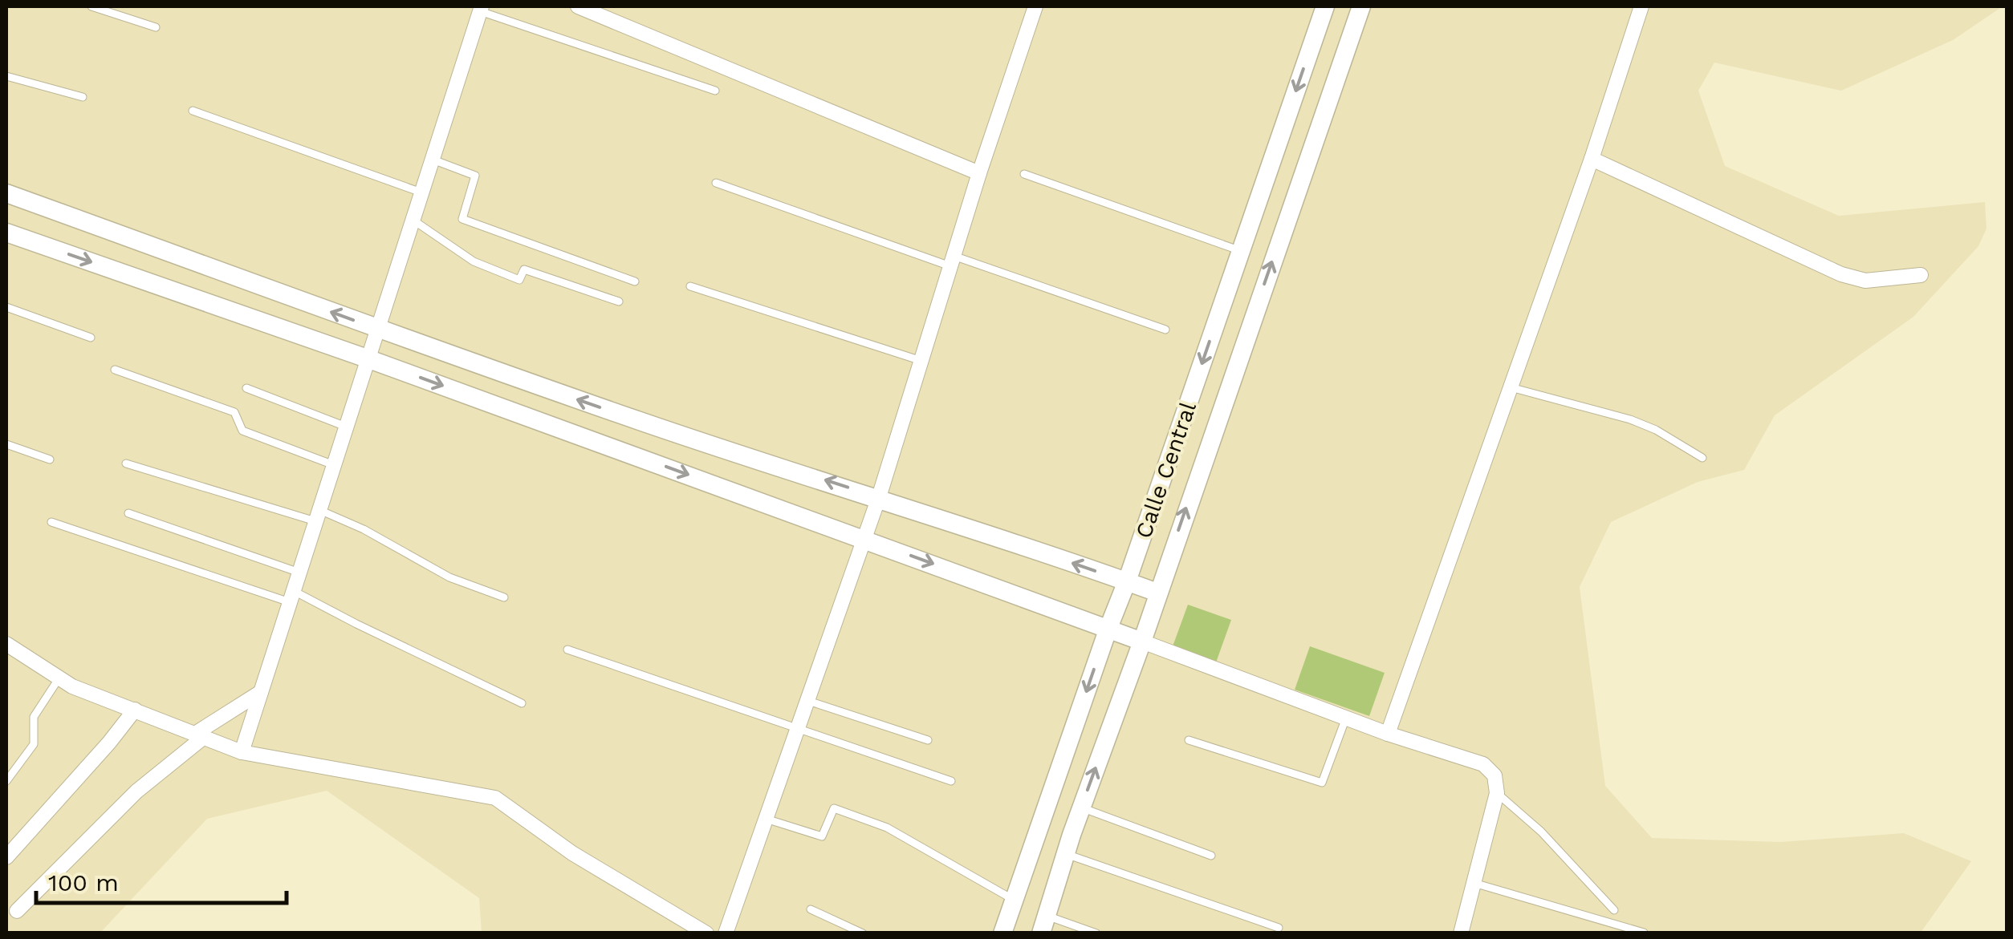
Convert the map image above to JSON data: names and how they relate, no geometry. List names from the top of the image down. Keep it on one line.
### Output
{"streets":{"street":["Calle Central"]},"scale_bar":"100 m"}
